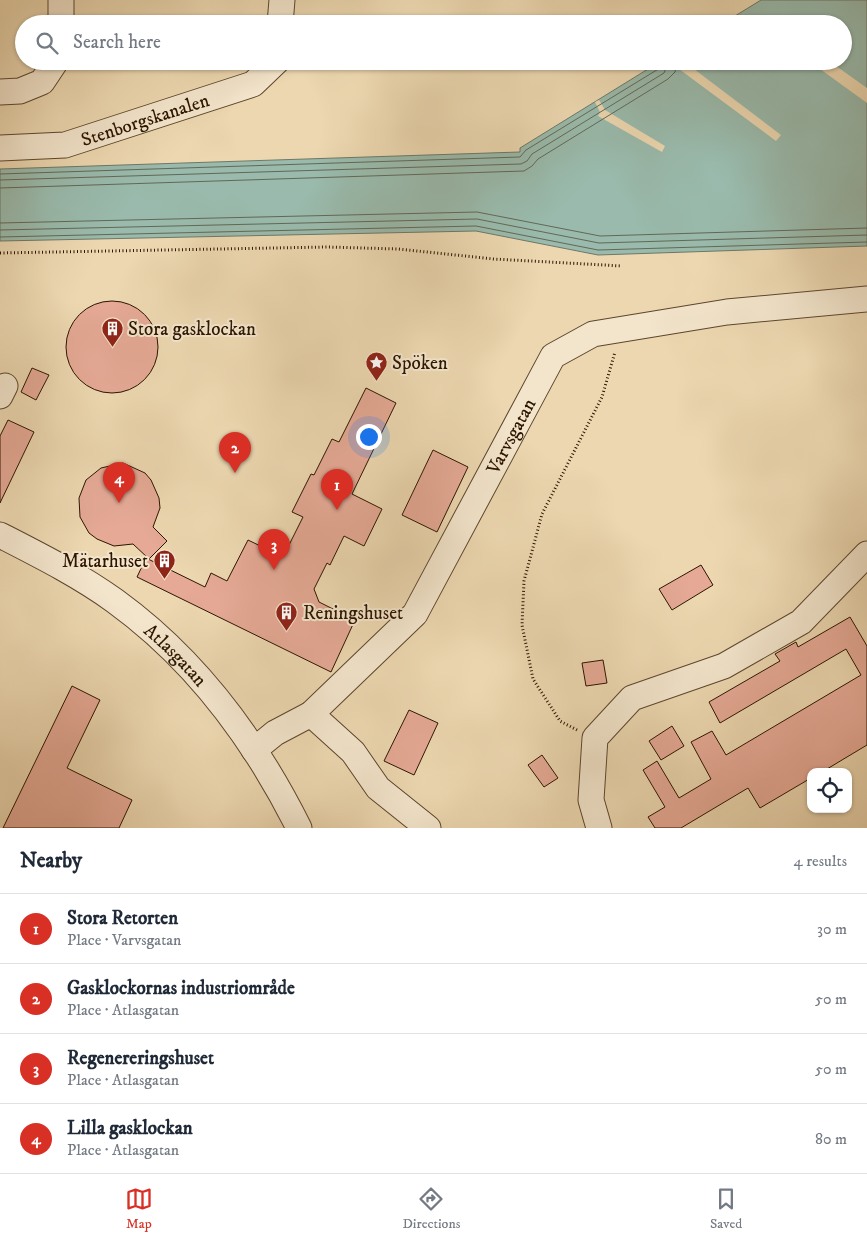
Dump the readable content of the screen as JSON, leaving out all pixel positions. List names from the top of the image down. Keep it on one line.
{"streets":{"street":["Stenborgskanalen","Varvsgatan","Atlasgatan"]},"crossings":[["Varvsgatan","Atlasgatan"]],"places":{"building":["Stora gasklockan","Mätarhuset","Reningshuset"],"place":["Spöken"]},"page":{"search":"Search here","pins":["2","4","1","3"],"heading":["Nearby","4 results"],"list":[{"mark":"1","name":"Stora Retorten","note":"Place · Varvsgatan","value":"30 m"},{"mark":"2","name":"Gasklockornas industriområde","note":"Place · Atlasgatan","value":"50 m"},{"mark":"3","name":"Regenereringshuset","note":"Place · Atlasgatan","value":"50 m"},{"mark":"4","name":"Lilla gasklockan","note":"Place · Atlasgatan","value":"80 m"}],"nav":["Map","Directions","Saved"]}}
